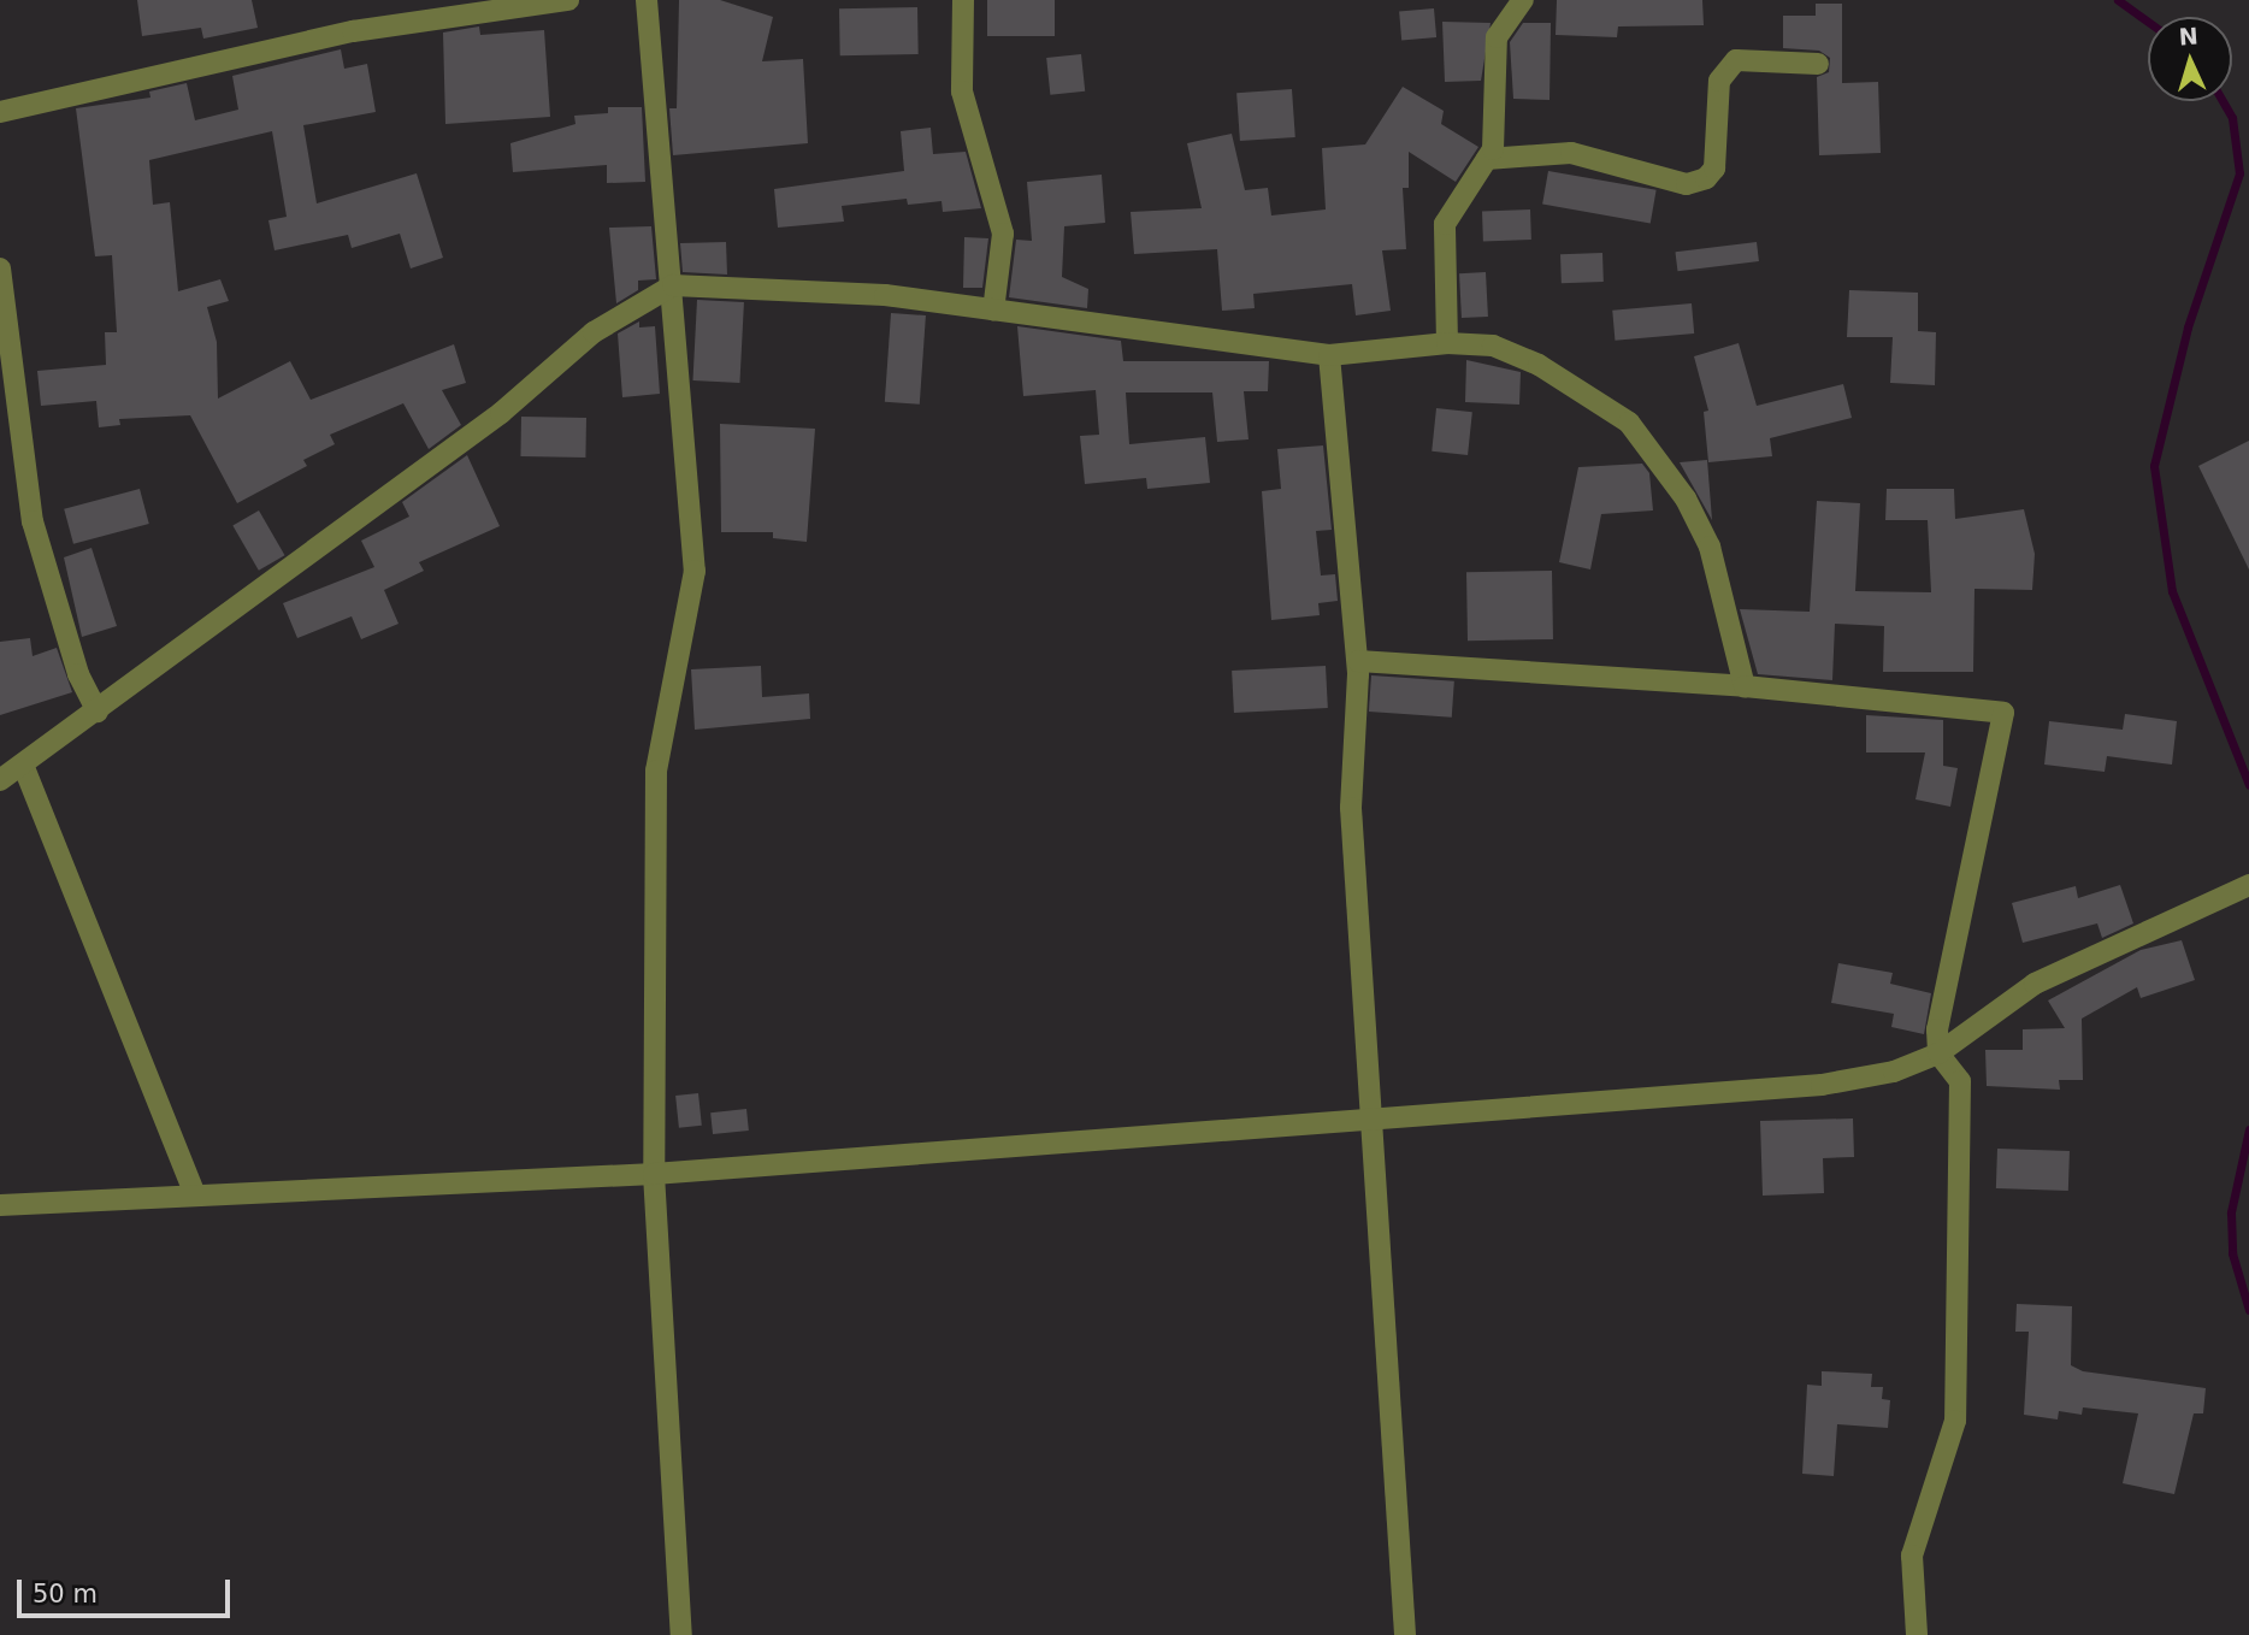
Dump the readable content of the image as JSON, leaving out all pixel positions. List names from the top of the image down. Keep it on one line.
{"scale_bar":"50 m","north":"top"}
